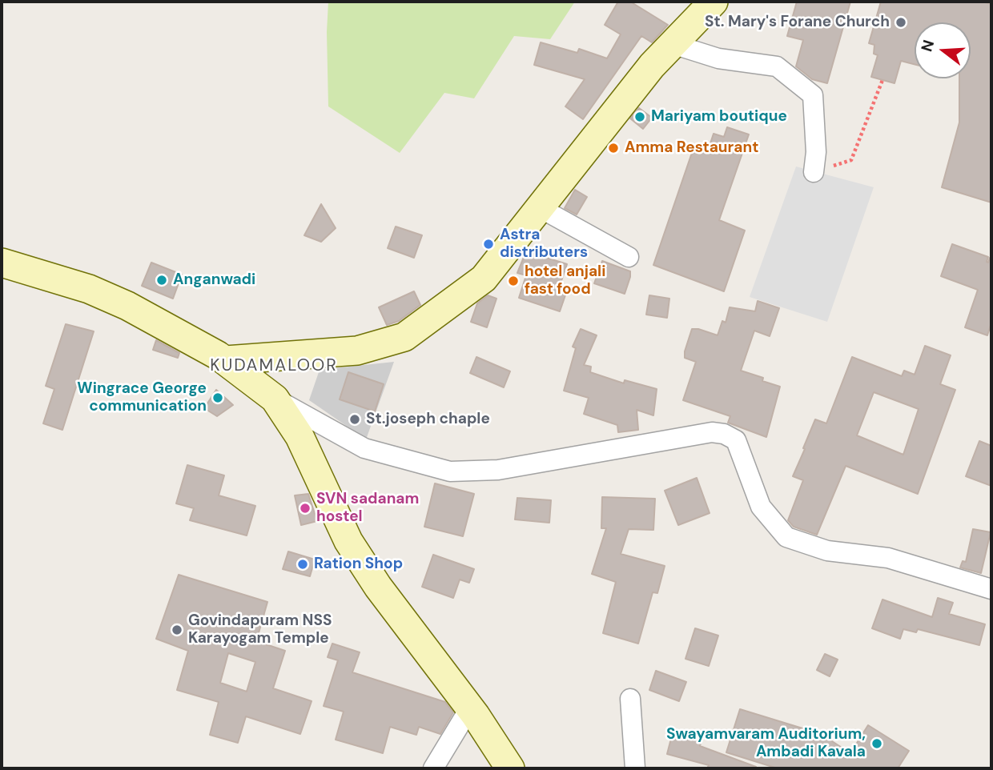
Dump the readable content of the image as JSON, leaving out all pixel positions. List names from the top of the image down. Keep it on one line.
{"districts":["KUDAMALOOR"],"places":["St. Mary's Forane Church","Mariyam boutique","Amma Restaurant","Astra distributers","Anganwadi","hotel anjali fast food","Wingrace George communication","St.joseph chaple","SVN sadanam hostel","Ration Shop","Govindapuram NSS Karayogam Temple","Swayamvaram Auditorium, Ambadi Kavala"],"north":"left"}
